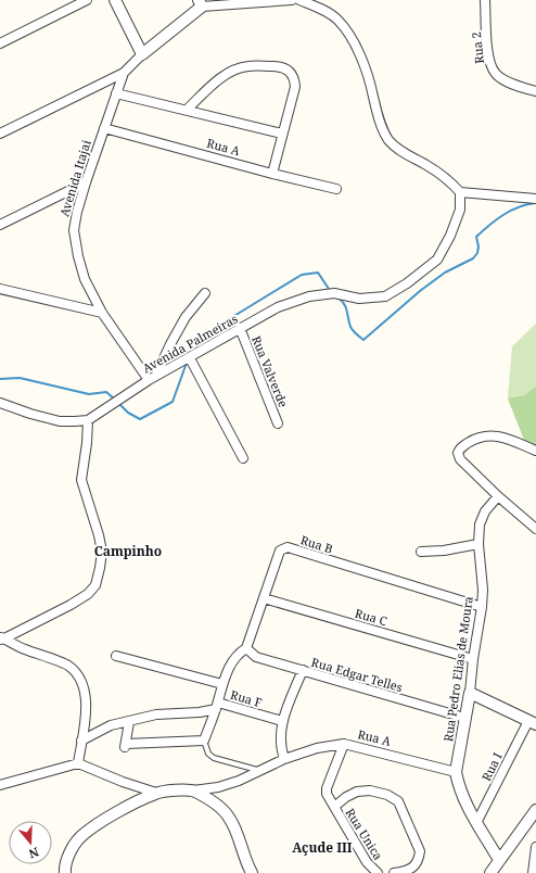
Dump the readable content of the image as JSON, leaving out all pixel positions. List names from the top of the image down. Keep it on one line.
{"streets":{"street":["Rua 2","Rua A","Avenida Itajai","Avenida Palmeiras","Rua Valverde","Rua B","Rua C","Rua Pedro Elias de Moura","Rua Edgar Telles","Rua F","Rua I","Rua Unica"]},"crossings":[["Rua A","Avenida Itajai"],["Rua A","Rua Pedro Elias de Moura"],["Rua A","Rua Unica"],["Avenida Itajai","Avenida Palmeiras"],["Avenida Palmeiras","Rua Valverde"],["Rua B","Rua C"],["Rua B","Rua Pedro Elias de Moura"],["Rua B","Rua Edgar Telles"],["Rua B","Rua F"],["Rua C","Rua Pedro Elias de Moura"],["Rua Pedro Elias de Moura","Rua Edgar Telles"]],"districts":["Campinho","Açude III"],"north":"bottom"}
